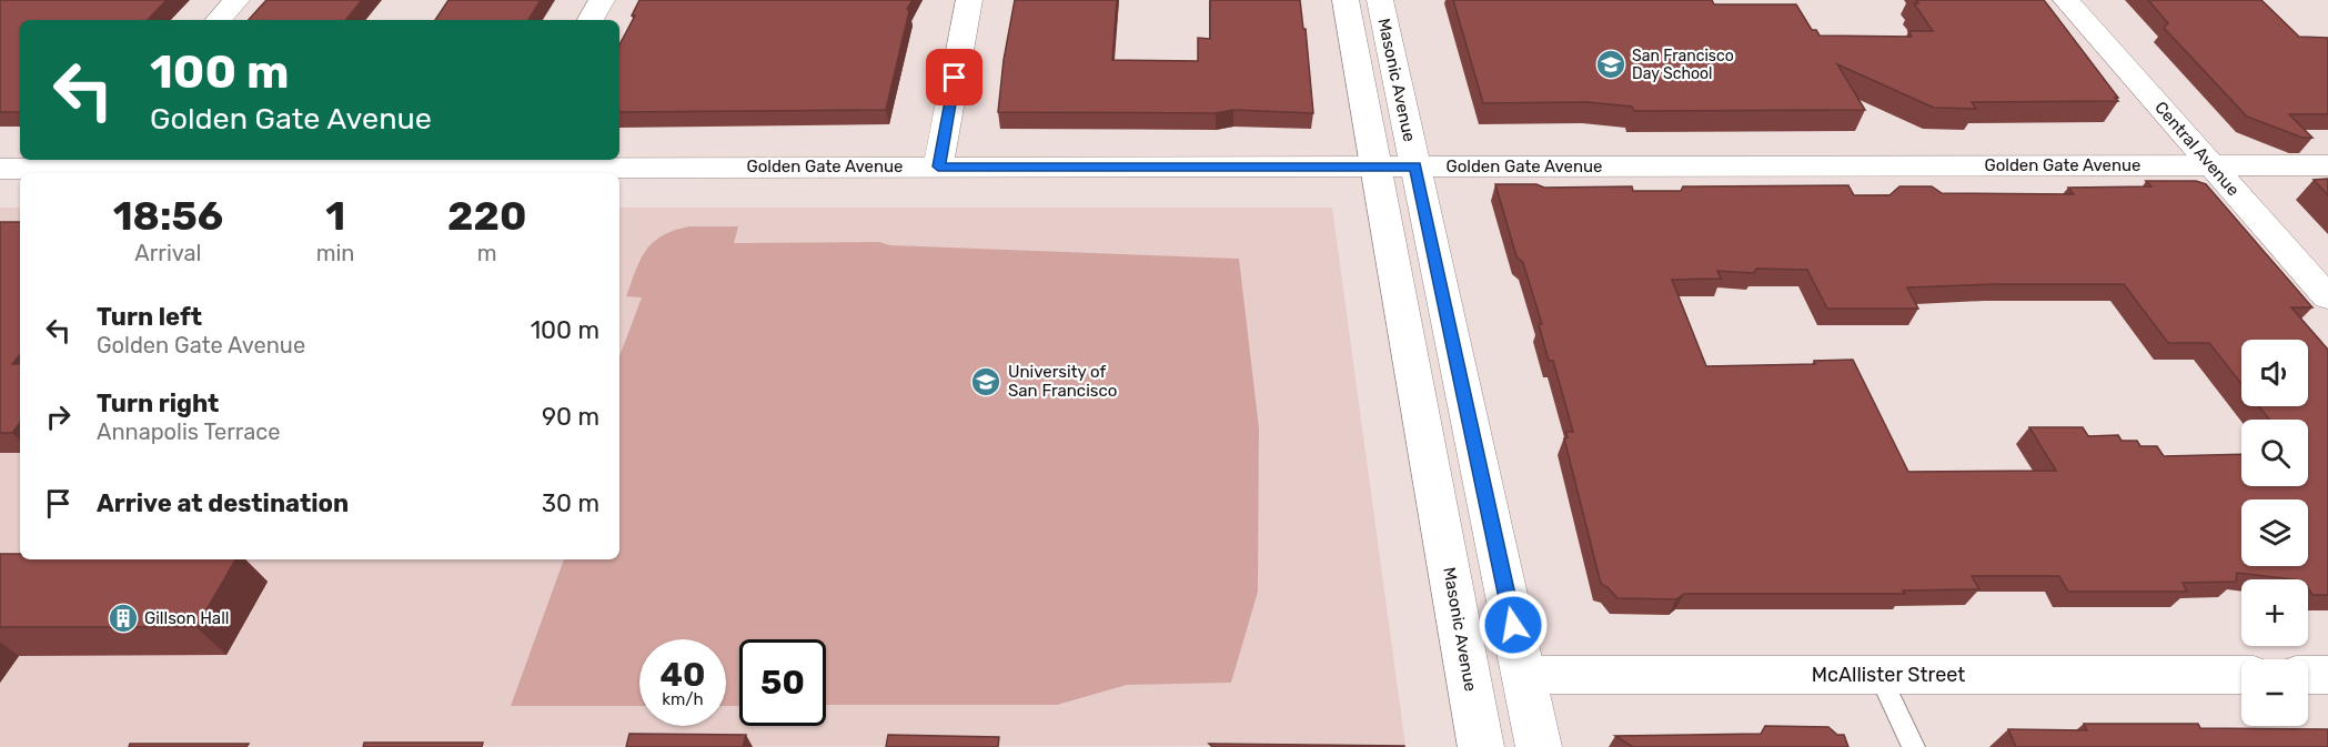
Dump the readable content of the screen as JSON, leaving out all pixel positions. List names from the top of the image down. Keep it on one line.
{"streets":{"main road":["Masonic Avenue","Golden Gate Avenue"],"street":["Central Avenue","McAllister Street"]},"crossings":[["Masonic Avenue","Golden Gate Avenue"],["Masonic Avenue","McAllister Street"],["Central Avenue","Golden Gate Avenue"]],"places":{"school or university":["San Francisco Day School","University of San Francisco"],"building":["Gillson Hall"]},"page":{"turn":["100 m","Golden Gate Avenue"],"eta":["18:56","Arrival","1","min","220","m"],"list":[{"name":"Turn left","note":"Golden Gate Avenue","value":"100 m"},{"name":"Turn right","note":"Annapolis Terrace","value":"90 m"},{"name":"Arrive at destination","value":"30 m"}],"map_buttons":["+","−"],"speed":"40 km/h","limit":"50"}}
